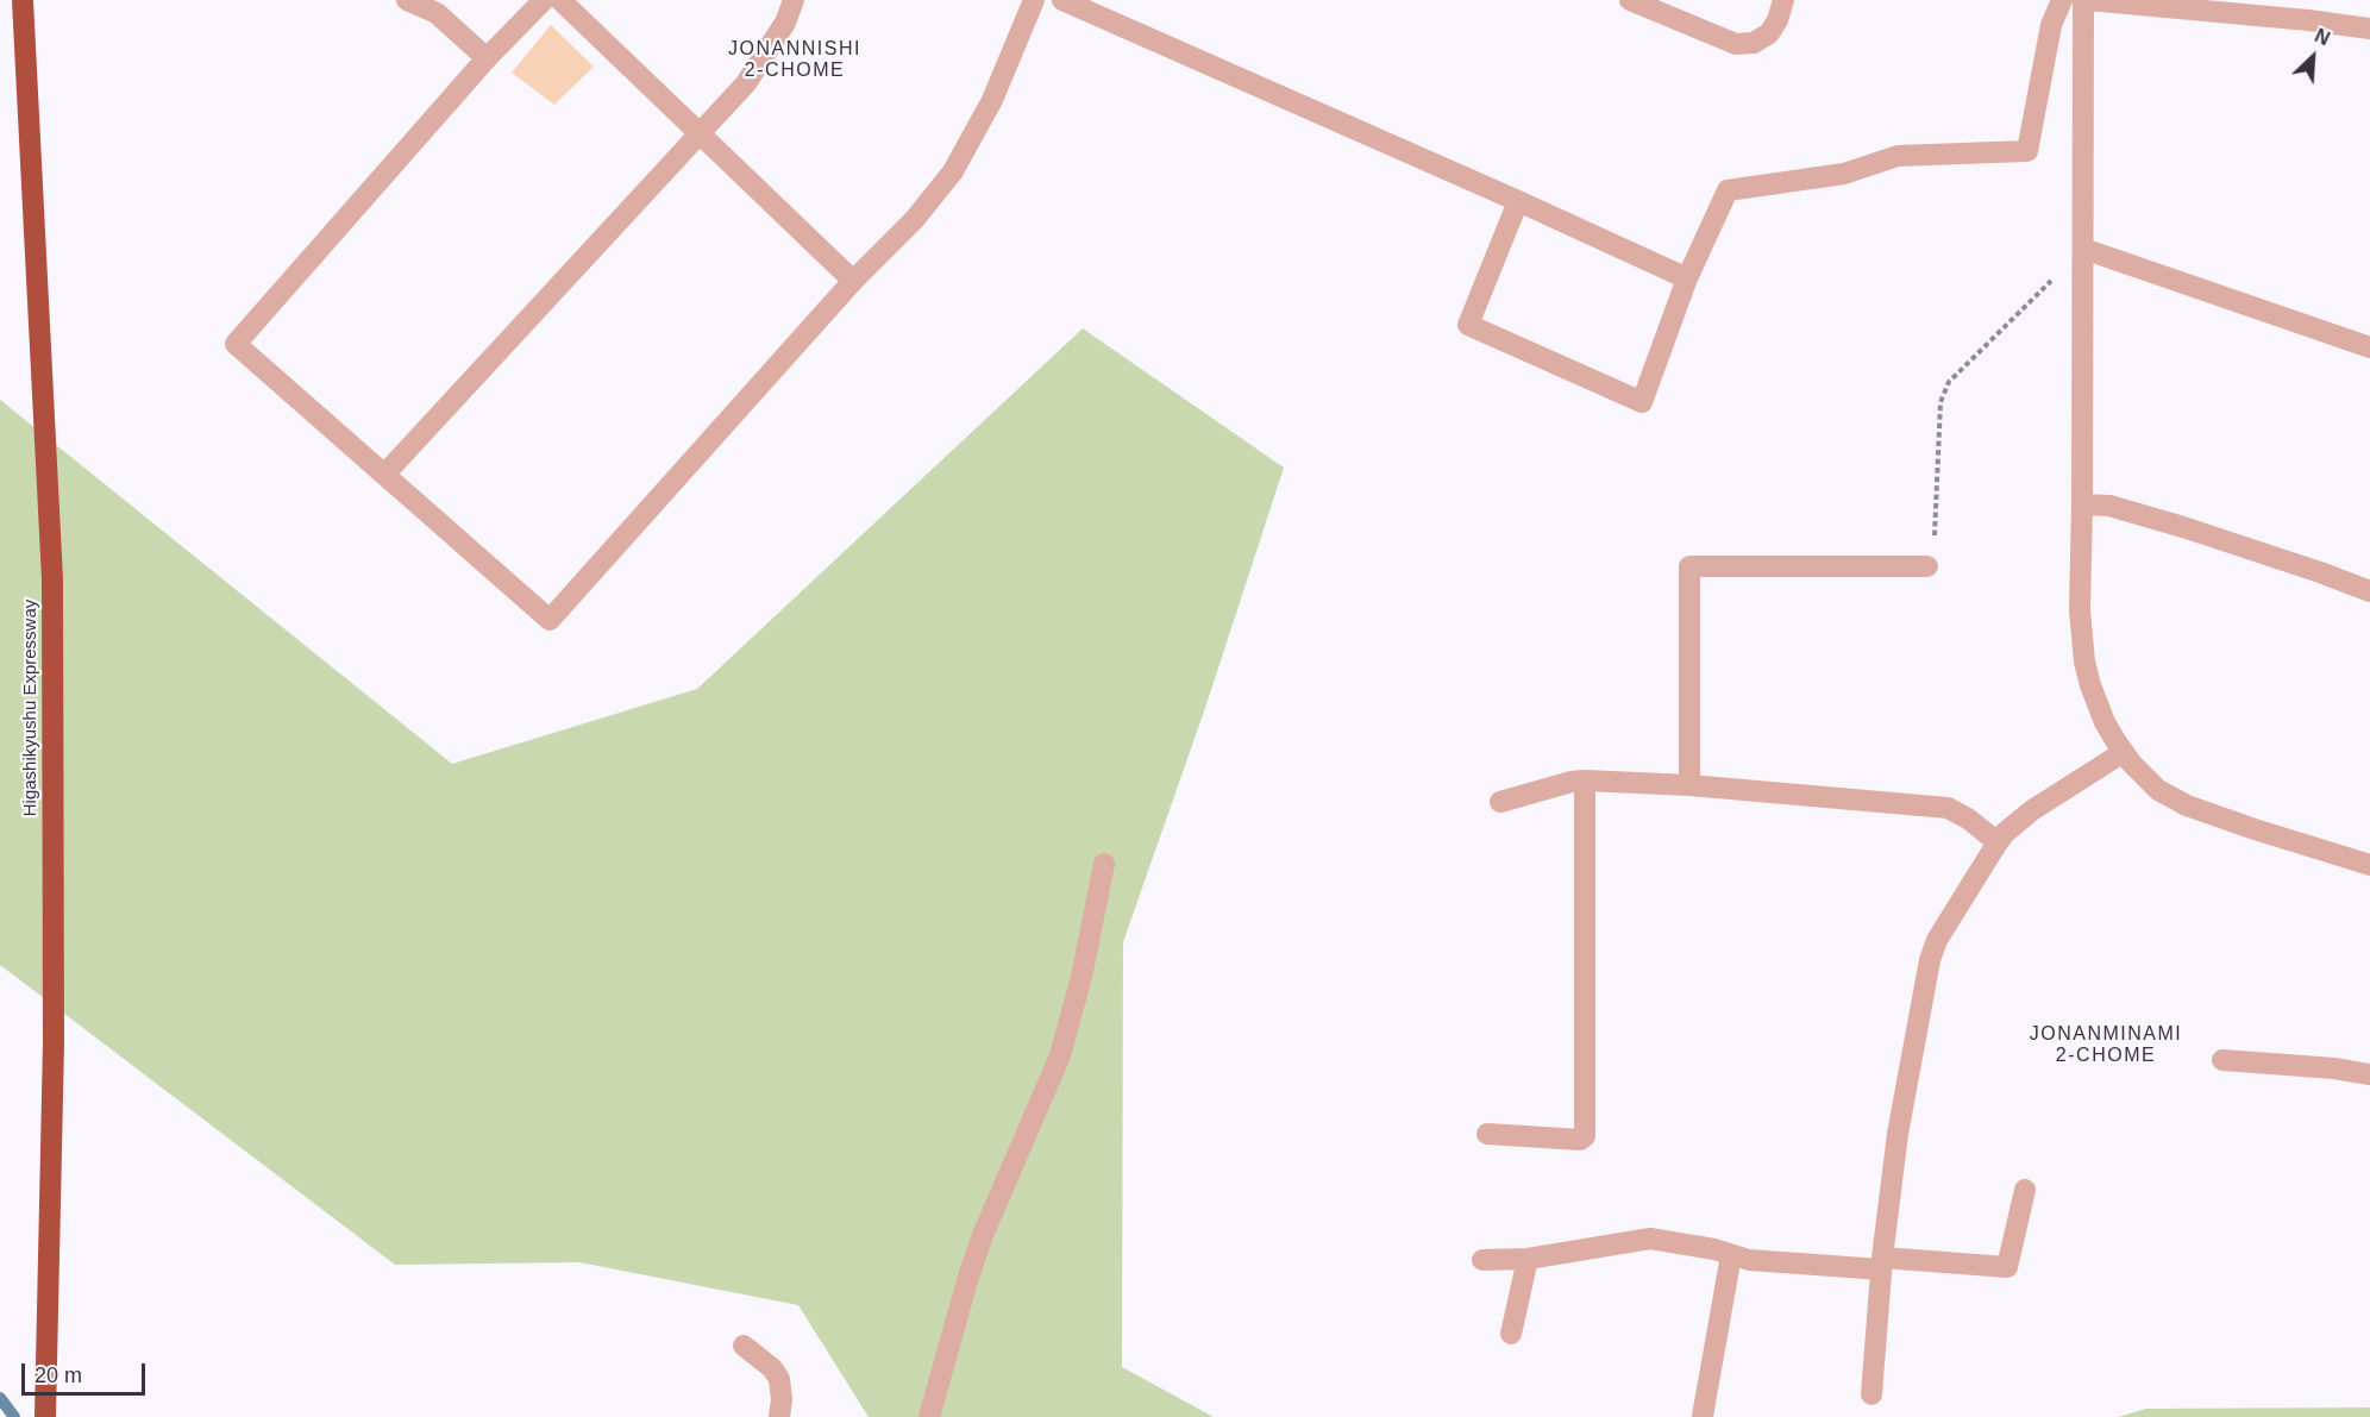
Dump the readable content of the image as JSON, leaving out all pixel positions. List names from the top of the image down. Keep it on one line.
{"streets":{"highway":["Higashikyushu Expressway"]},"districts":["JONANNISHI 2-CHOME","JONANMINAMI 2-CHOME"],"scale_bar":"20 m","north":"top right"}
